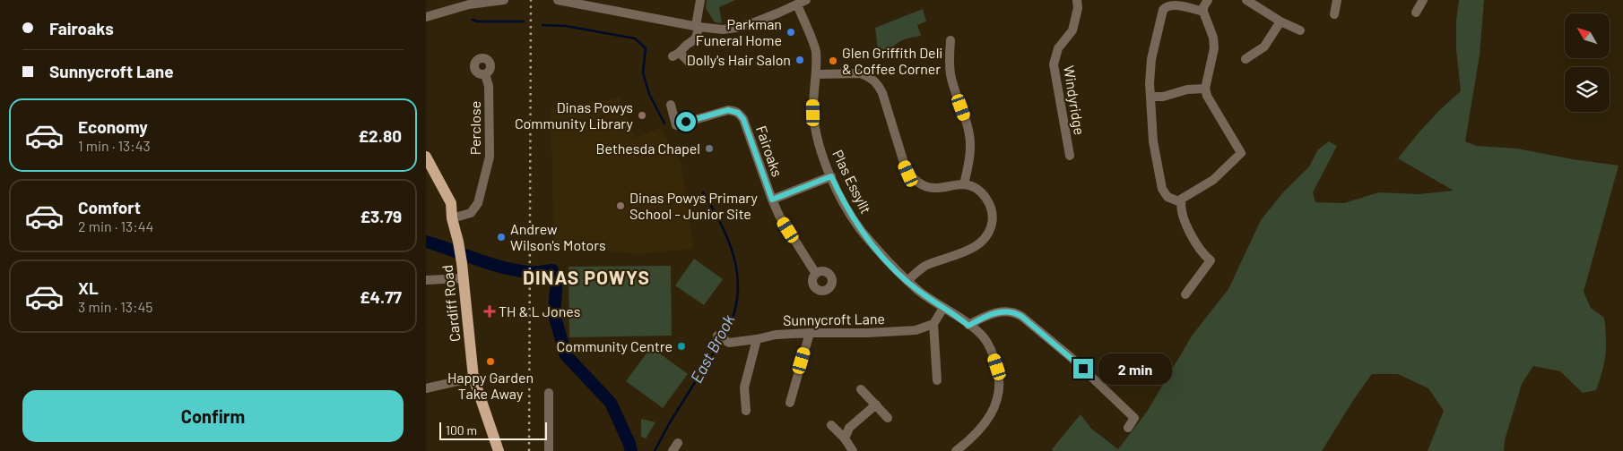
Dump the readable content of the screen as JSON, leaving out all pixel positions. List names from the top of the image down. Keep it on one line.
{"streets":{"main road":["Cardiff Road"],"street":["Windyridge","Perclose","Fairoaks","Plas Essyllt","Sunnycroft Lane"]},"crossings":[["Perclose","Cardiff Road"]],"districts":["DINAS POWYS"],"water":["East Brook"],"places":{"other":["Parkman Funeral Home","Dolly's Hair Salon","Glen Griffith Deli & Coffee Corner","Dinas Powys Community Library","Bethesda Chapel","Dinas Powys Primary School - Junior Site","Andrew Wilson's Motors","Community Centre","Happy Garden Take Away"],"health":["TH & L Jones"]},"scale_bar":"100 m","north":"top left","page":{"banner":["Fairoaks","Sunnycroft Lane"],"list":[{"name":"Economy","note":"1 min · 13:43","value":"£2.80"},{"name":"Comfort","note":"2 min · 13:44","value":"£3.79"},{"name":"XL","note":"3 min · 13:45","value":"£4.77"}],"bubble":"2 min","buttons":"Confirm","scale":"100 m"}}
